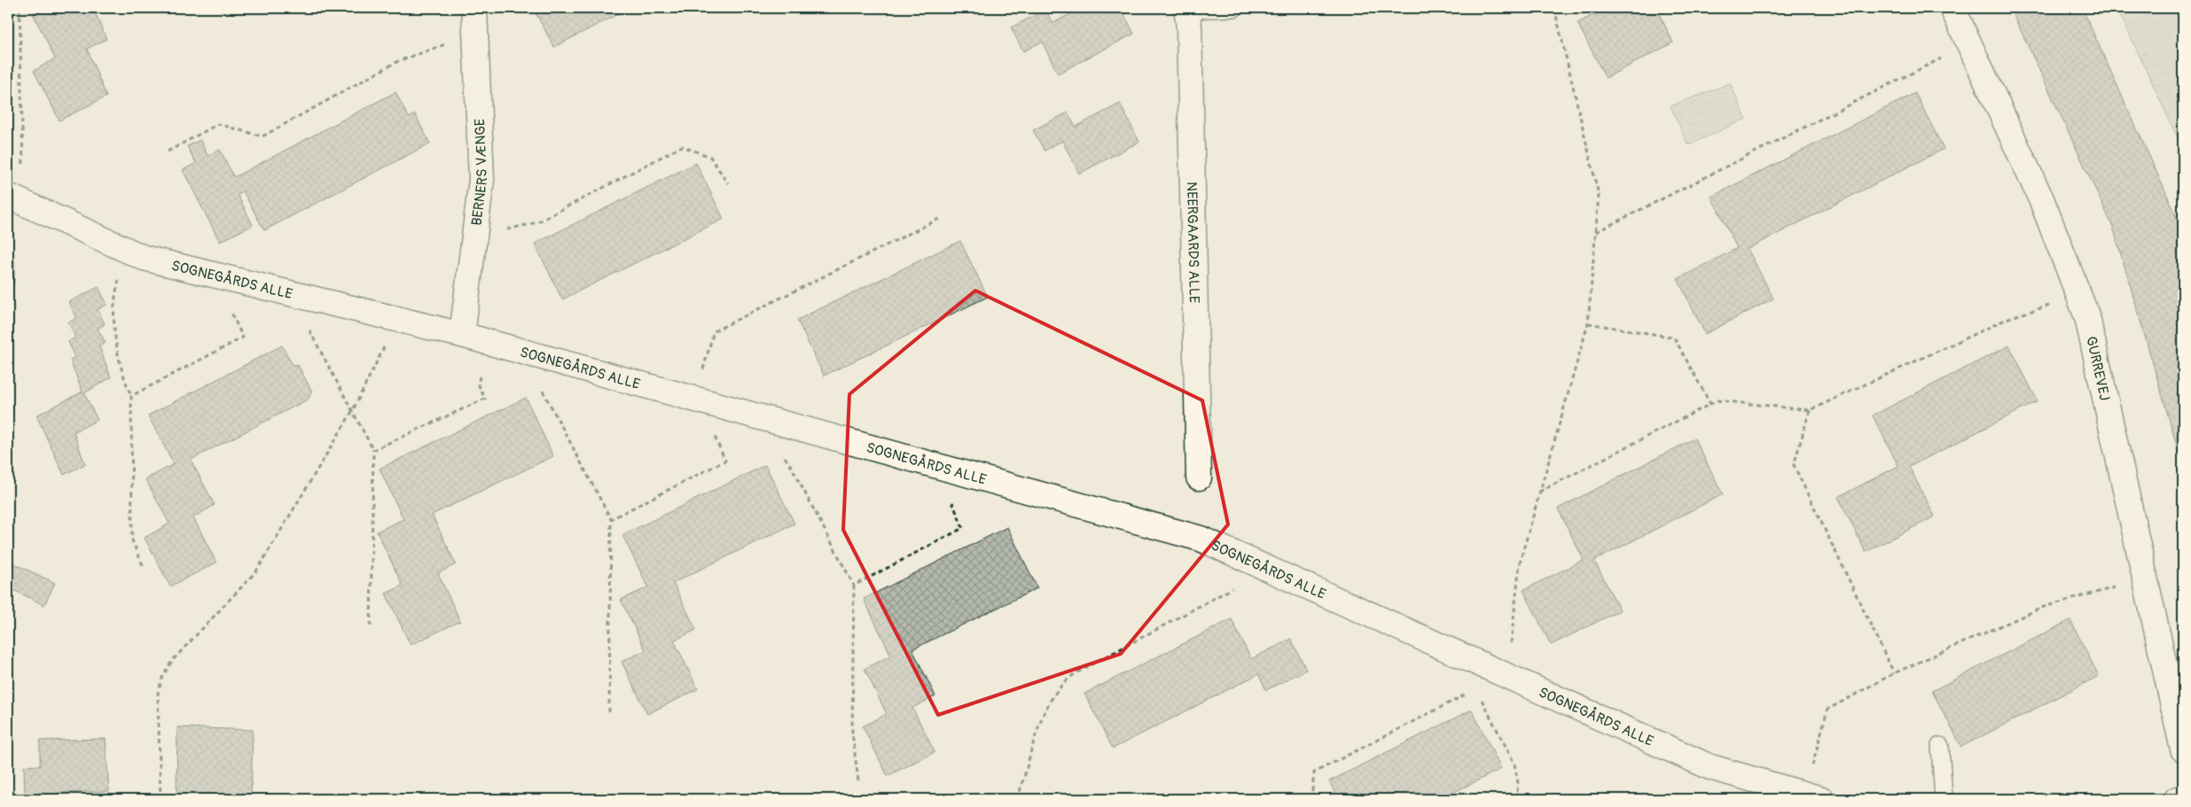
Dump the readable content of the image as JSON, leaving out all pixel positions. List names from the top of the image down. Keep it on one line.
{"streets":{"street":["BERNERS VÆNGE","NEERGAARDS ALLE","SOGNEGÅRDS ALLE","GURREVEJ"]},"crossings":[["BERNERS VÆNGE","SOGNEGÅRDS ALLE"]]}
